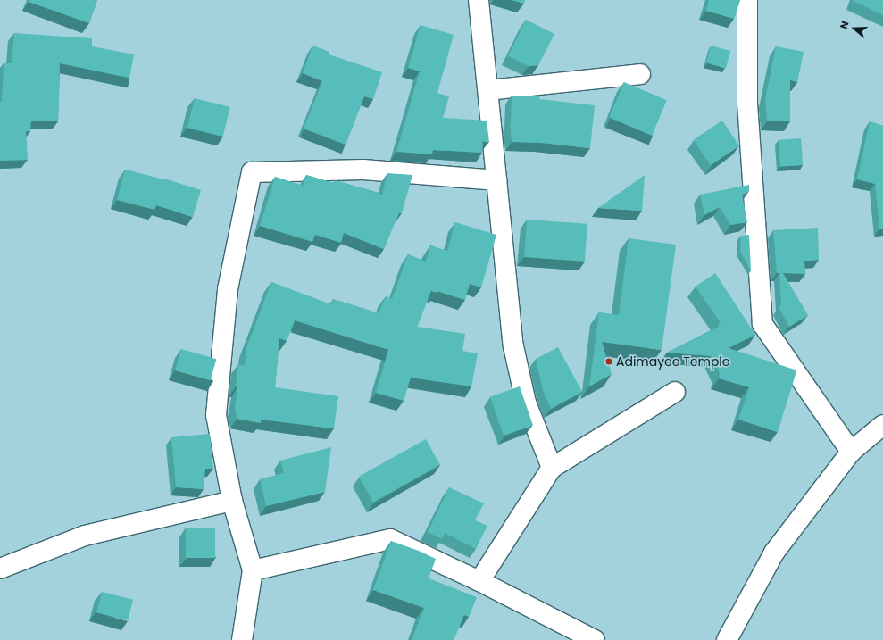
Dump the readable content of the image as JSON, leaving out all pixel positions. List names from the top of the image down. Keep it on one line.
{"places":["Adimayee Temple"],"north":"left"}
